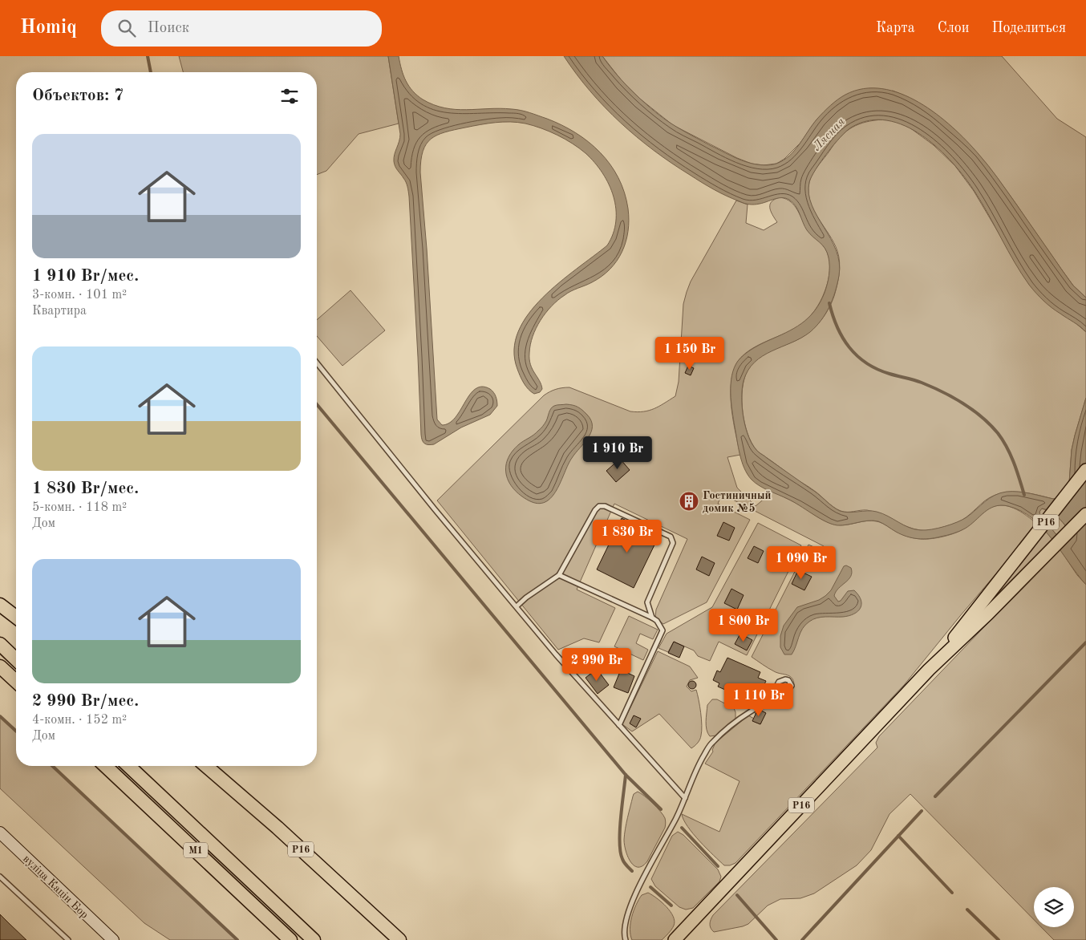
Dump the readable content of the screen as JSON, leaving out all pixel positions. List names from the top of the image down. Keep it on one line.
{"streets":{"highway":["Р16","М1"],"main road":["вуліца Кацін Бор"]},"water":["Лясная"],"places":{"building":["Гостиничный домик №5"]},"page":{"header":"Homiq","search":"Поиск","nav":["Карта","Слои","Поделиться"],"heading":"Объектов: 7","list":[{"name":"1 910 Br/мес.","note":"3-комн. · 101 m² · Квартира"},{"name":"1 830 Br/мес.","note":"5-комн. · 118 m² · Дом"},{"name":"2 990 Br/мес.","note":"4-комн. · 152 m² · Дом"}],"price":["1 150 Br","1 910 Br","1 830 Br","1 090 Br","1 800 Br","2 990 Br","1 110 Br"]}}
